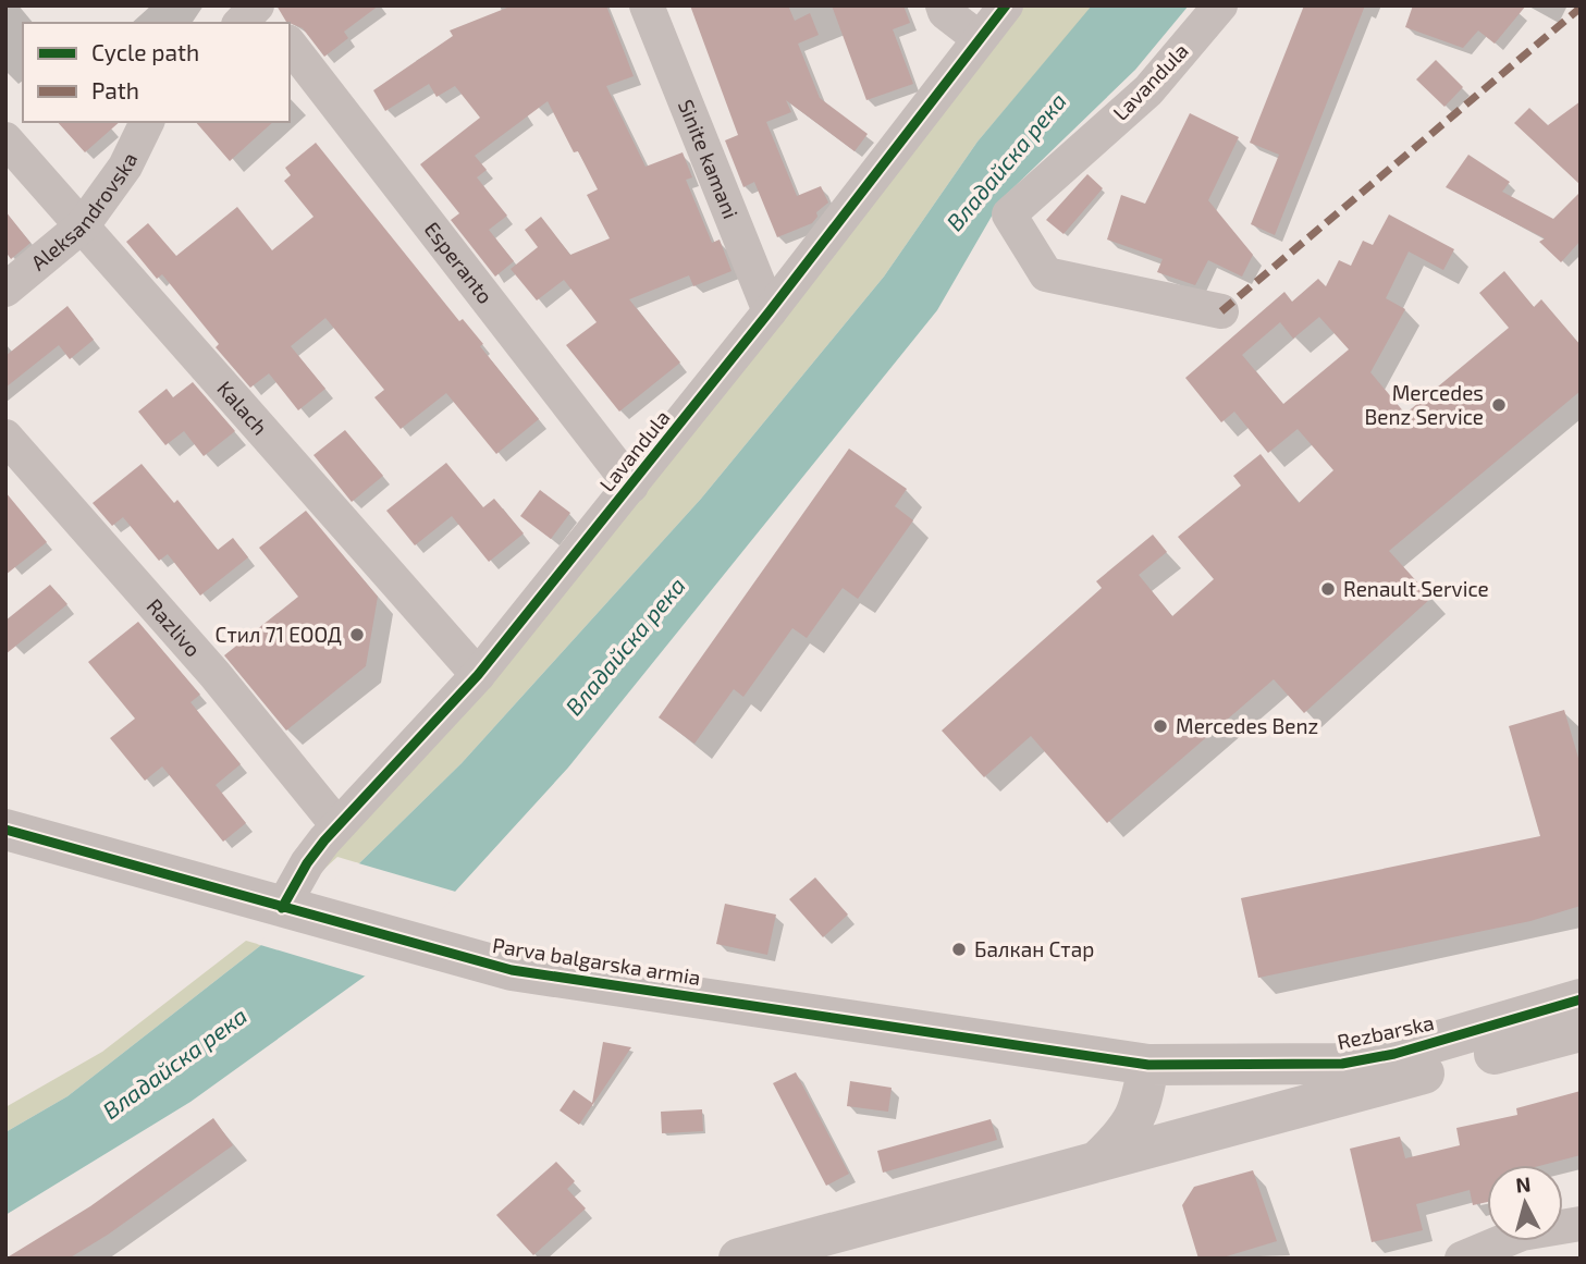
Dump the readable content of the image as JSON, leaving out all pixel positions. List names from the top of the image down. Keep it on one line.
{"streets":{"street":["Lavandula","Sinite kamani","Aleksandrovska","Esperanto","Kalach","Razlivo","Parva balgarska armia","Rezbarska"]},"crossings":[["Lavandula","Sinite kamani"],["Lavandula","Esperanto"],["Lavandula","Kalach"],["Lavandula","Razlivo"],["Lavandula","Parva balgarska armia"],["Aleksandrovska","Kalach"],["Parva balgarska armia","Rezbarska"]],"water":["Владайска река"],"places":["Mercedes Benz Service","Renault Service","Стил 71 ЕООД","Mercedes Benz","Балкан Стар"],"legend":["Cycle path","Path"],"north":"top"}
